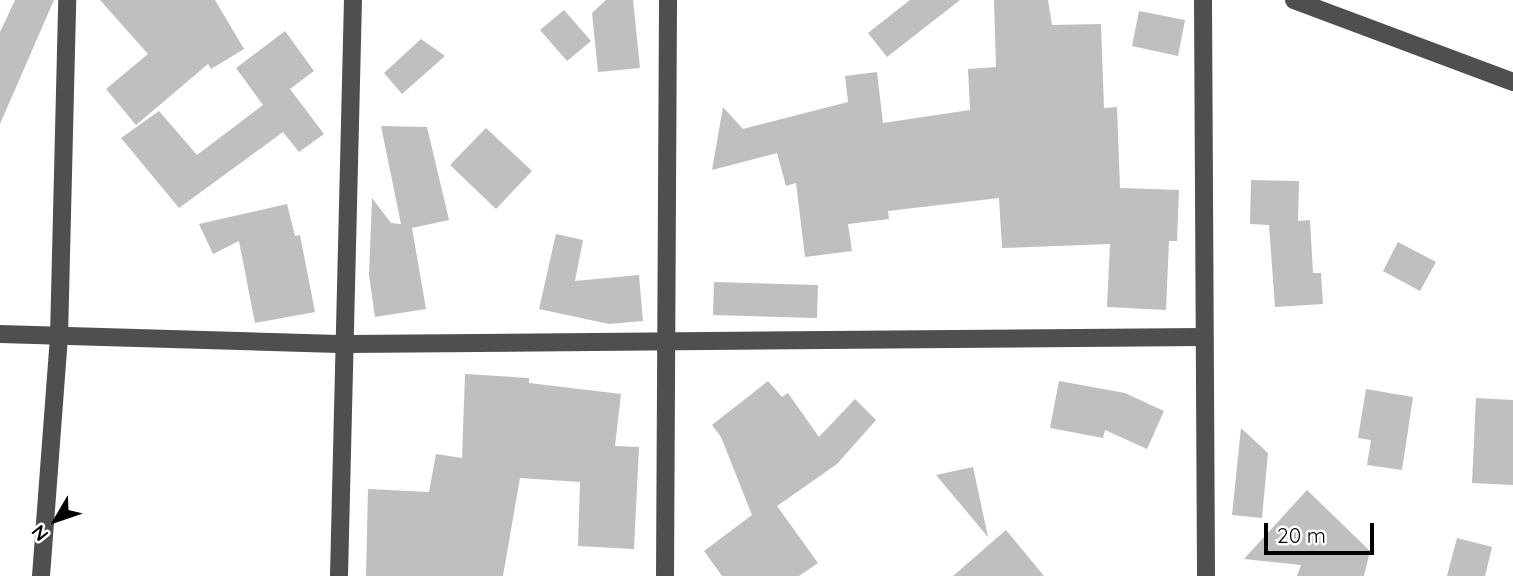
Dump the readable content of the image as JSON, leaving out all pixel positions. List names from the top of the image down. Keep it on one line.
{"scale_bar":"20 m","north":"bottom left"}
